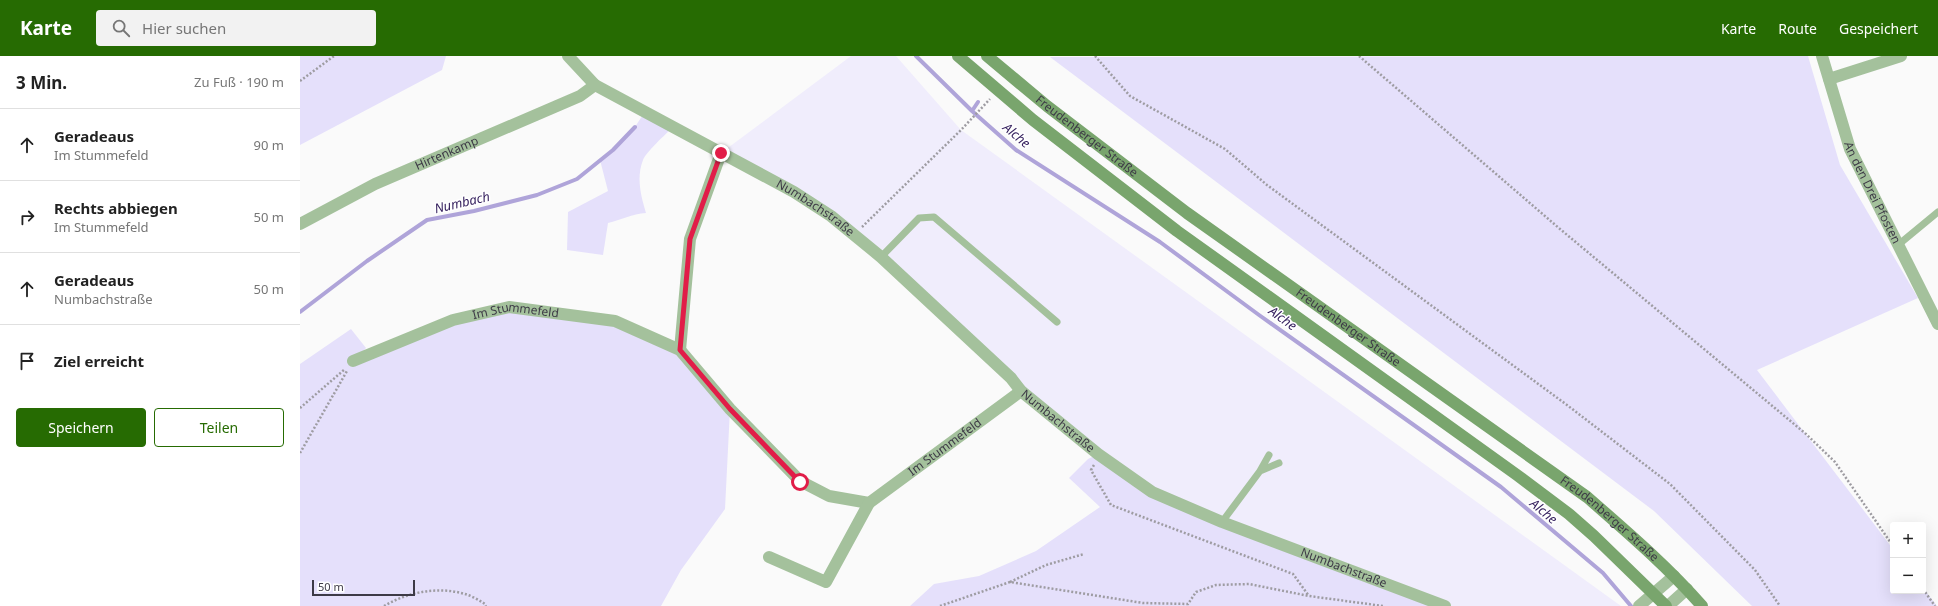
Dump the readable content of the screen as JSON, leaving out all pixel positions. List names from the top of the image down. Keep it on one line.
{"streets":{"main road":["Freudenberger Straße"],"street":["Hirtenkamp","An den Drei Pfosten","Numbachstraße","Im Stummefeld"]},"crossings":[["Hirtenkamp","Numbachstraße"],["Numbachstraße","Im Stummefeld"]],"water":["Alche","Numbach"],"scale_bar":"50 m","page":{"header":"Karte","search":"Hier suchen","nav":["Karte","Route","Gespeichert"],"heading":["3 Min.","Zu Fuß · 190 m"],"list":[["Geradeaus","Im Stummefeld","90 m"],["Rechts abbiegen","Im Stummefeld","50 m"],["Geradeaus","Numbachstraße","50 m"],"Ziel erreicht"],"buttons":["Speichern","Teilen"],"map_buttons":["+","−"],"scale":"50 m"}}
